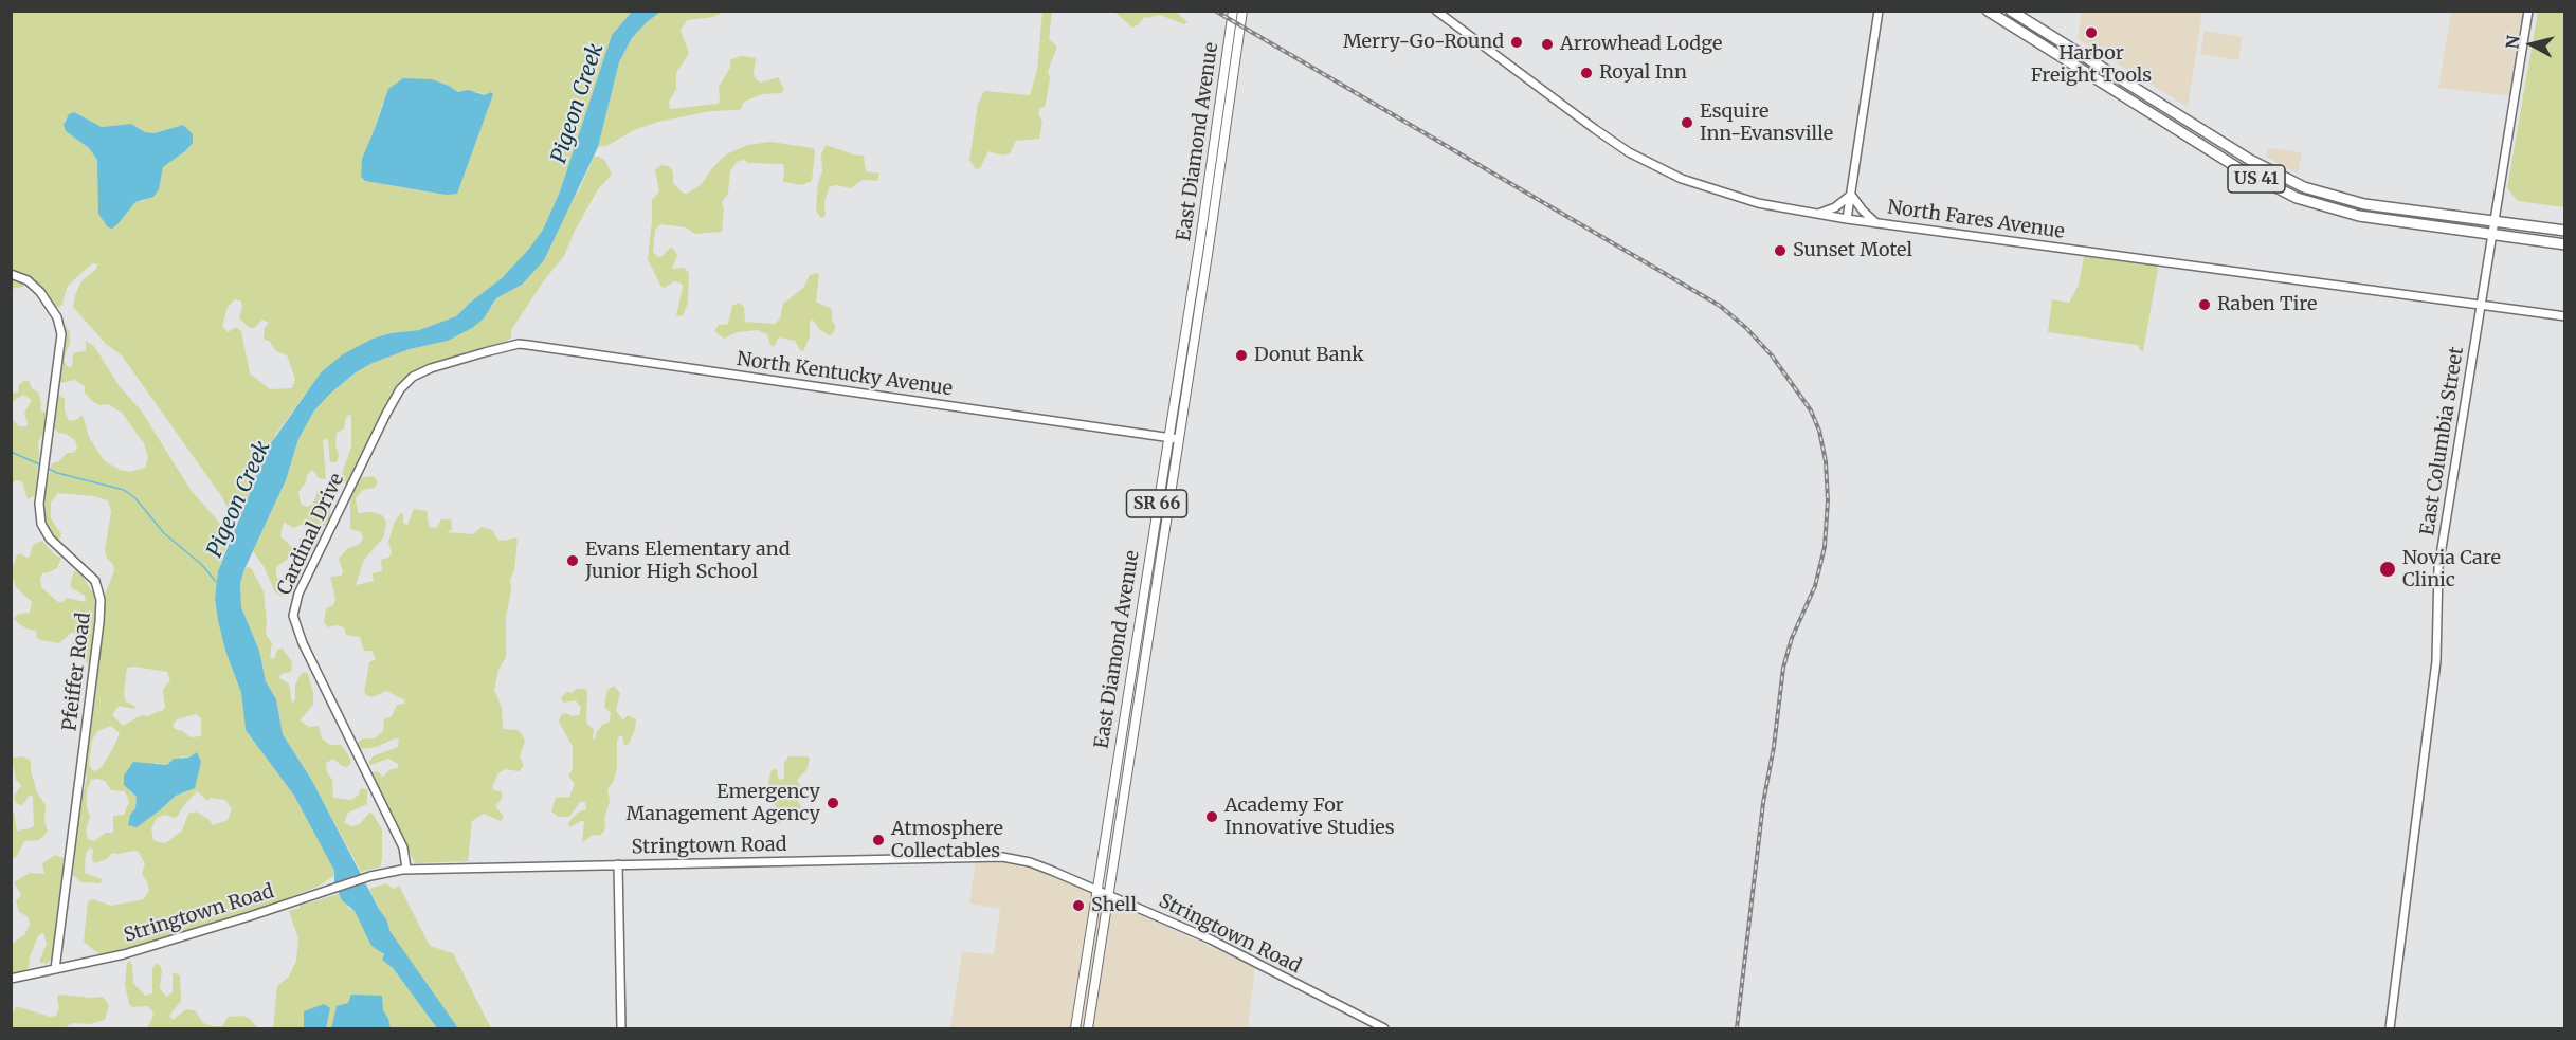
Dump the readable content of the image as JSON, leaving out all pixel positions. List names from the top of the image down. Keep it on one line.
{"streets":{"highway":["US 41"],"main road":["East Diamond Avenue","SR 66"],"street":["North Fares Avenue","North Kentucky Avenue","East Columbia Street","Cardinal Drive","Pfeiffer Road","Stringtown Road"]},"crossings":[["East Diamond Avenue","North Kentucky Avenue"],["East Diamond Avenue","Stringtown Road"],["US 41","East Columbia Street"],["North Fares Avenue","East Columbia Street"],["North Kentucky Avenue","Cardinal Drive"],["Cardinal Drive","Stringtown Road"],["Pfeiffer Road","Stringtown Road"]],"water":["Pigeon Creek"],"places":["Harbor Freight Tools","Merry-Go-Round","Arrowhead Lodge","Royal Inn","Esquire Inn-Evansville","Sunset Motel","Raben Tire","Donut Bank","Evans Elementary and Junior High School","Novia Care Clinic","Emergency Management Agency","Academy For Innovative Studies","Atmosphere Collectables","Shell"],"north":"left"}
